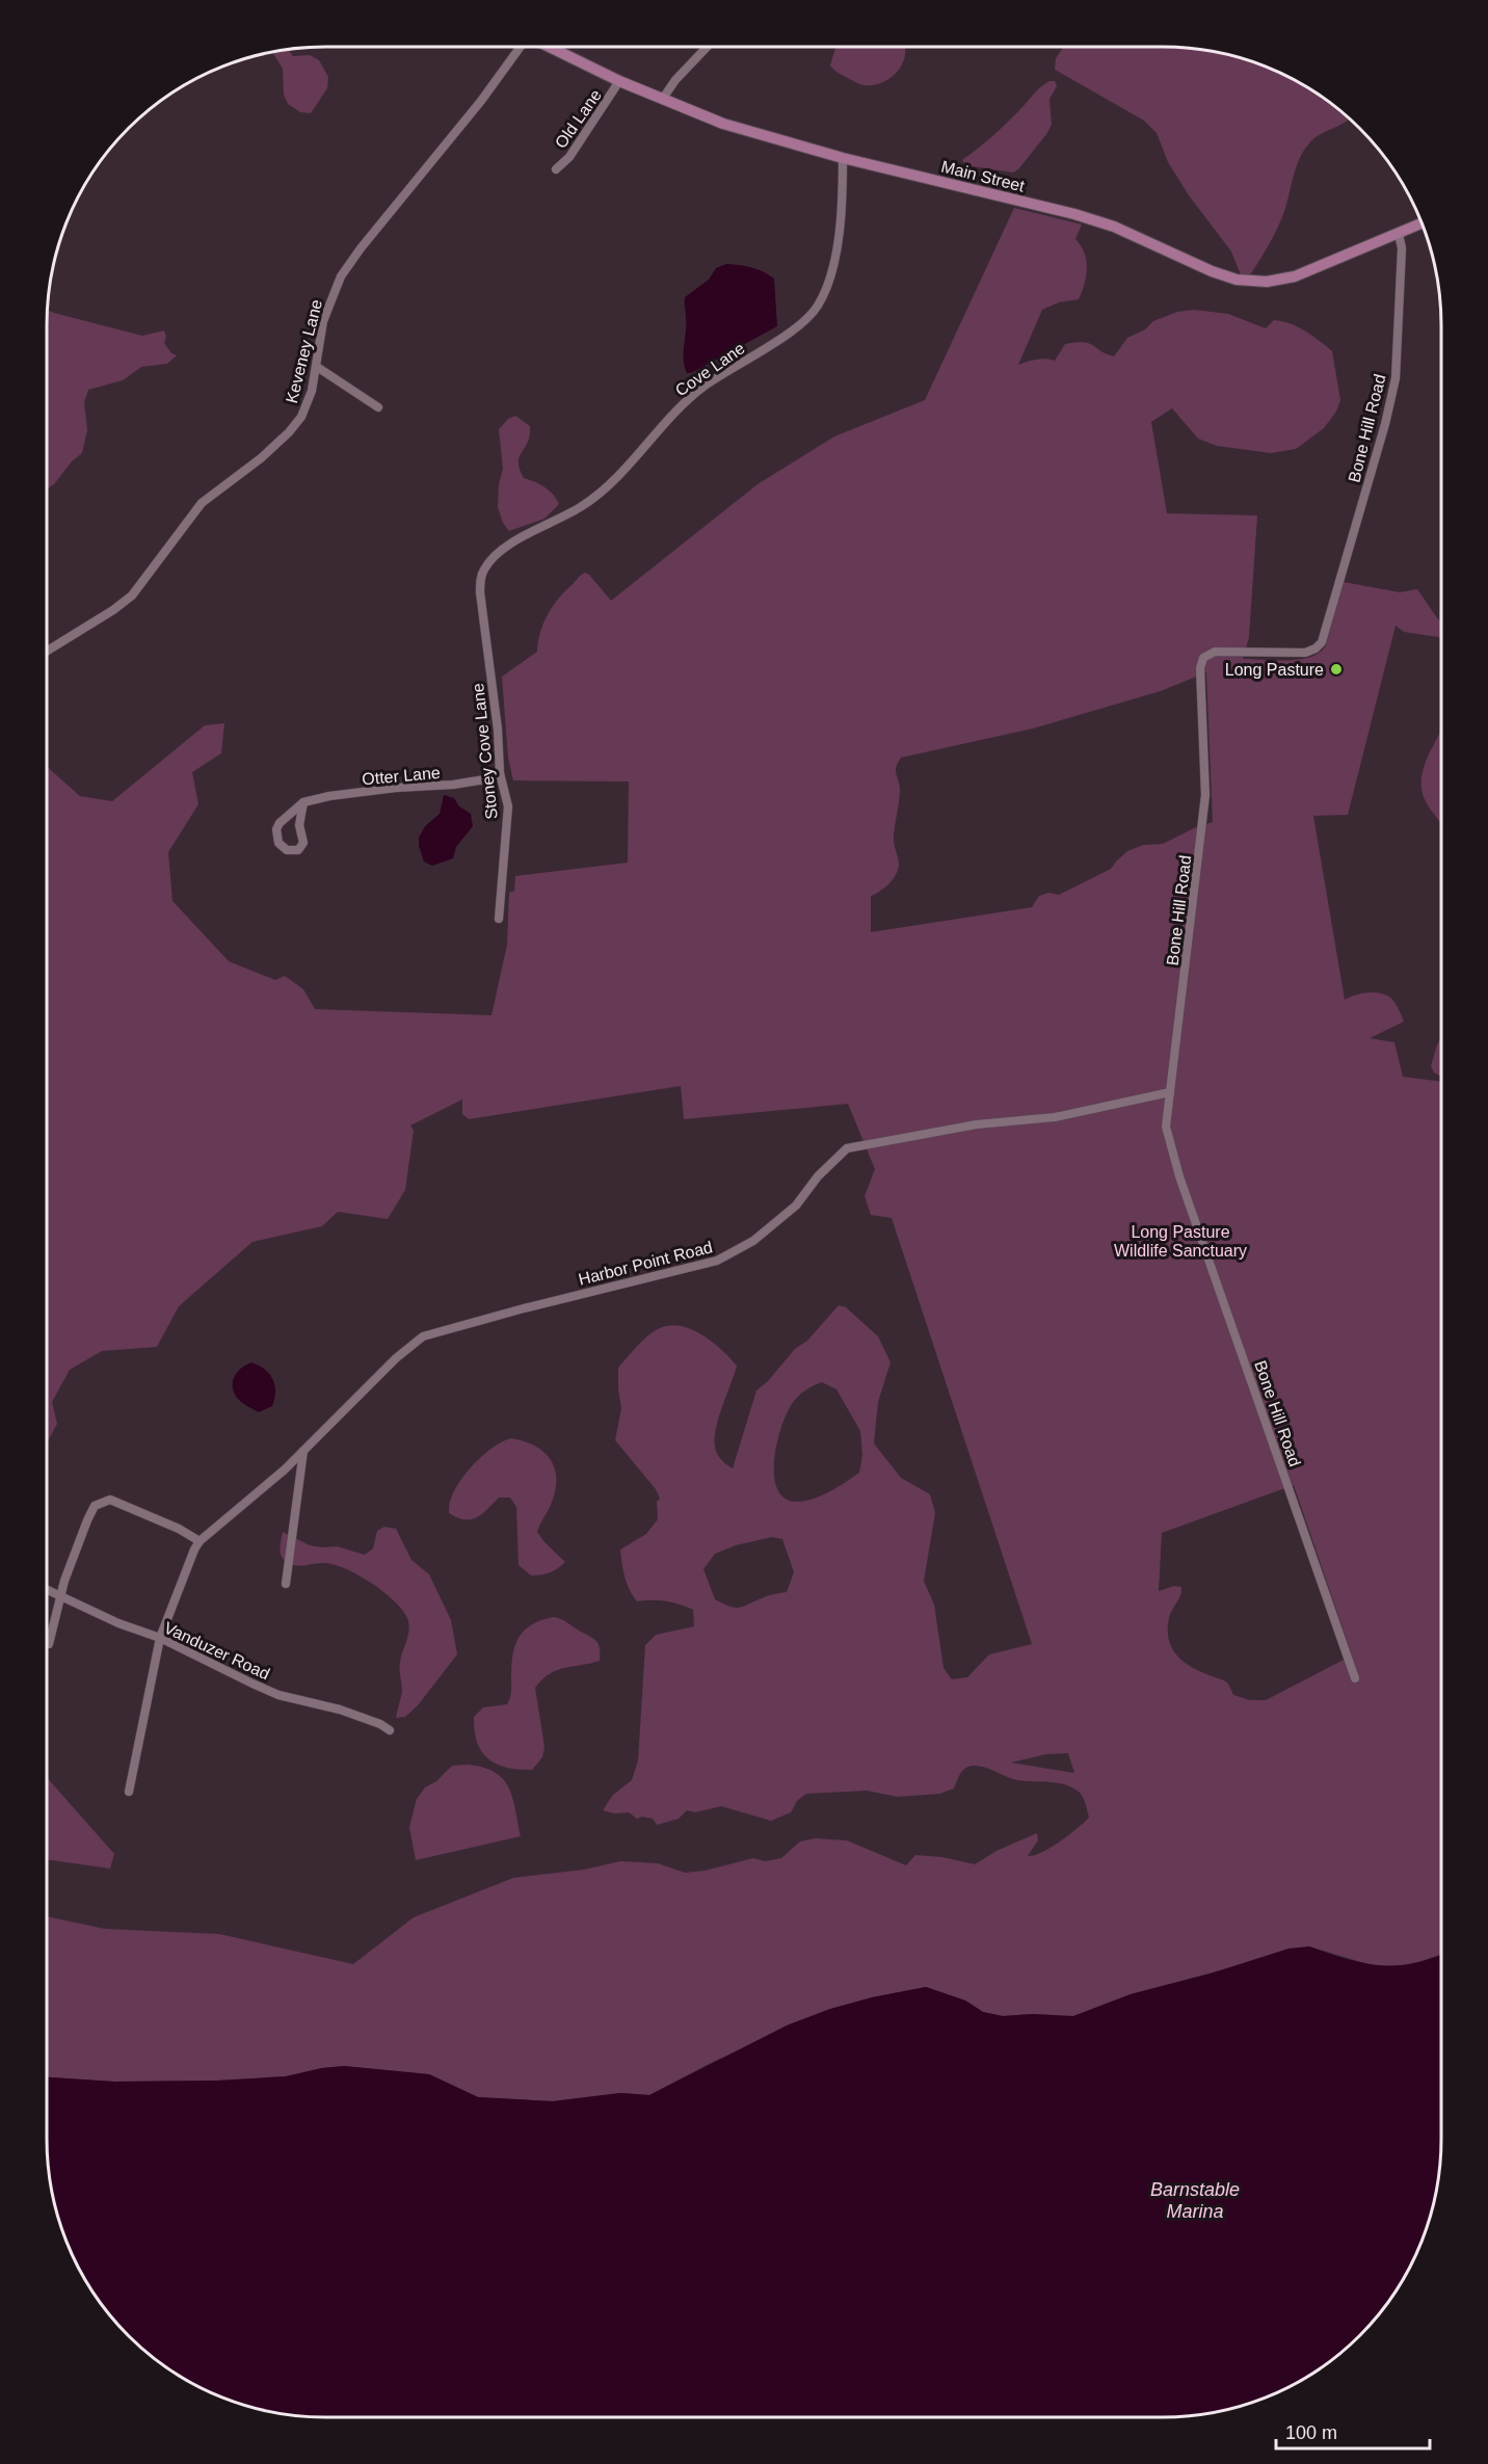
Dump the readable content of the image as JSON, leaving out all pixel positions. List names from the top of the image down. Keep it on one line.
{"streets":{"main road":["Main Street"],"street":["Old Lane","Keveney Lane","Cove Lane","Bone Hill Road","Stoney Cove Lane","Otter Lane","Harbor Point Road","Vanduzer Road"]},"crossings":[["Old Lane","Main Street"],["Main Street","Cove Lane"],["Main Street","Bone Hill Road"],["Cove Lane","Stoney Cove Lane"],["Bone Hill Road","Harbor Point Road"],["Stoney Cove Lane","Otter Lane"]],"water":["Barnstable Marina"],"parks":["Long Pasture Wildlife Sanctuary"],"places":["Long Pasture"],"scale_bar":"100 m"}
